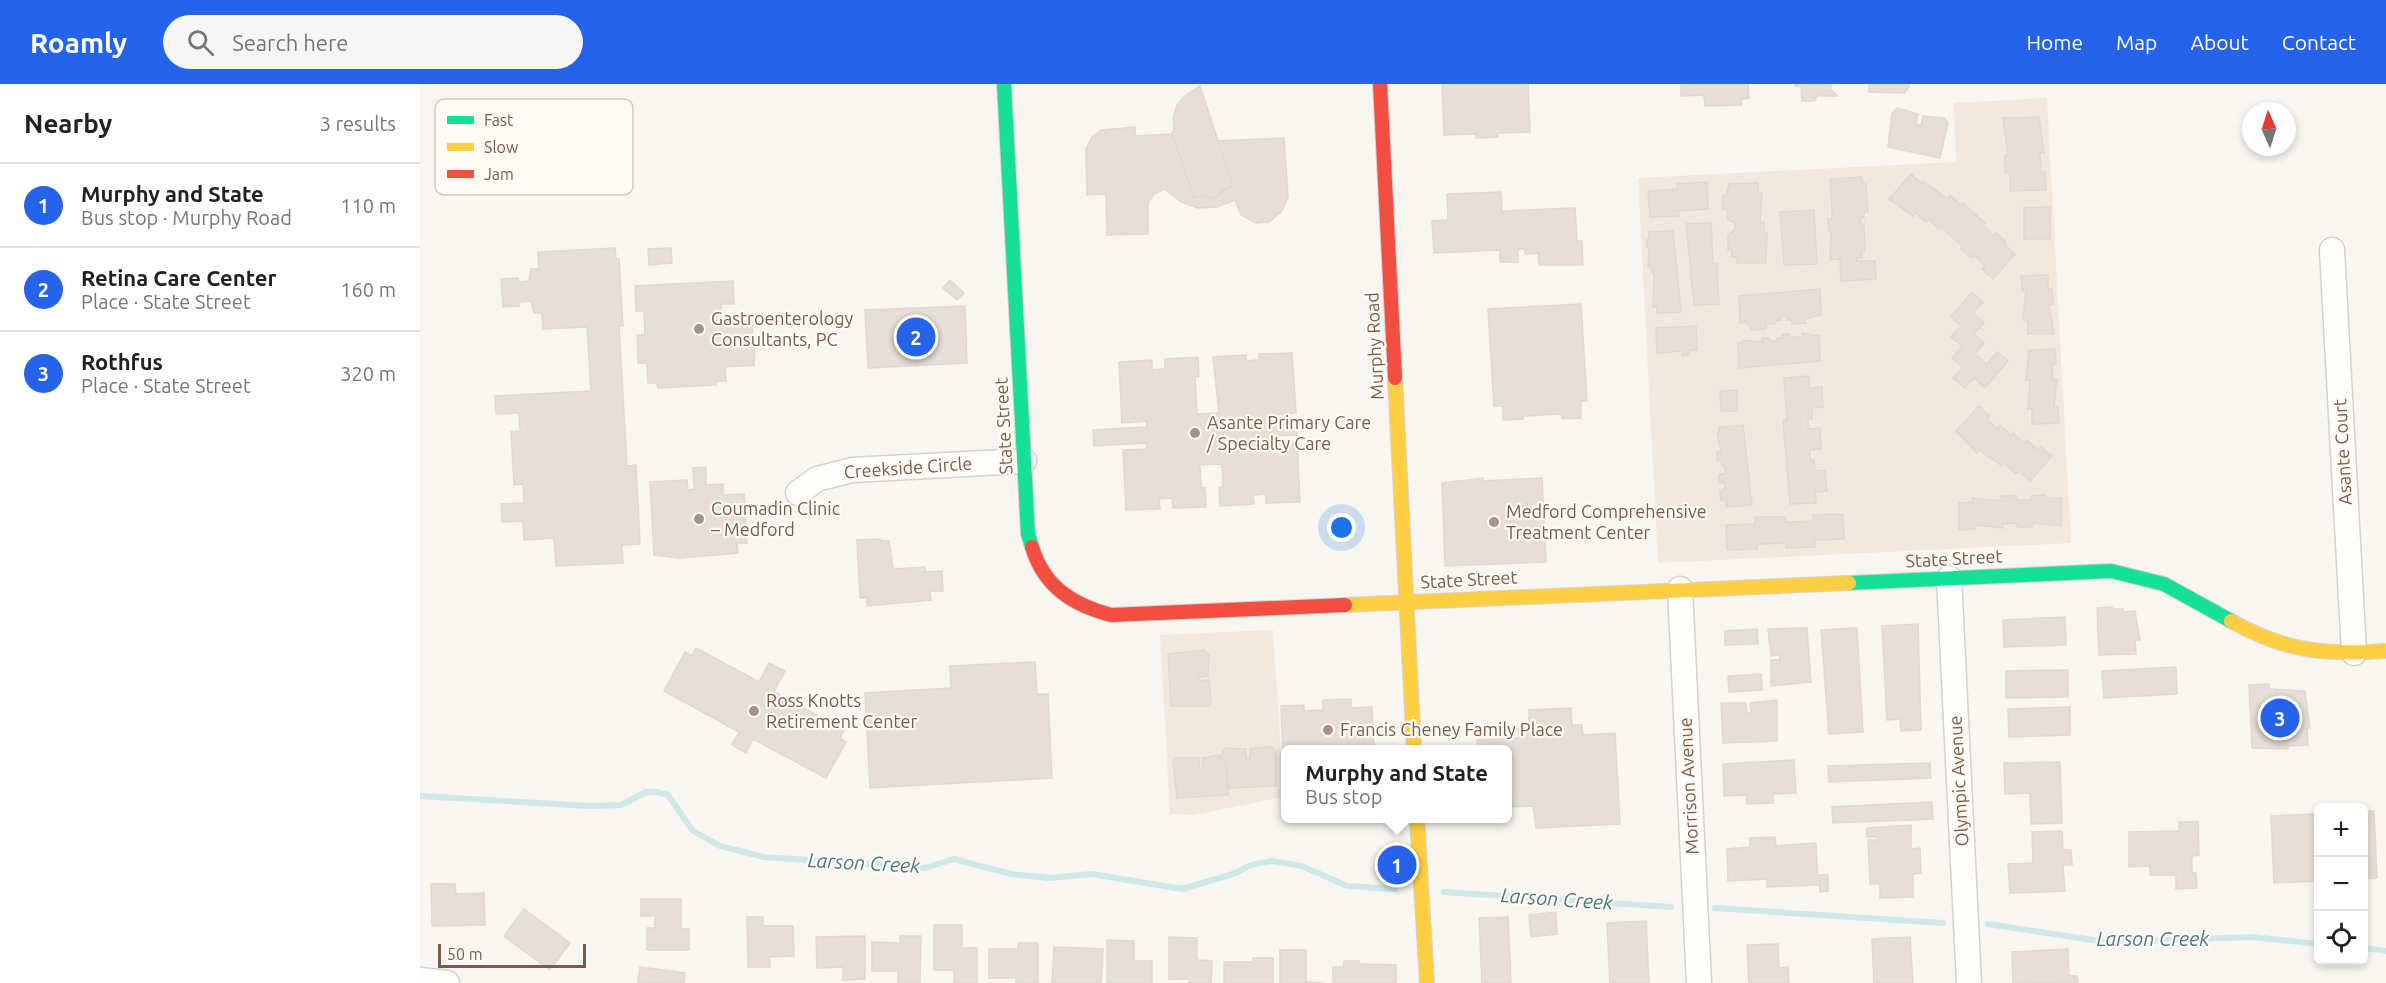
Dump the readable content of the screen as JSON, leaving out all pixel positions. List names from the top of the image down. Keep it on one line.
{"streets":{"street":["Murphy Road","State Street","Asante Court","Creekside Circle","Olympic Avenue","Morrison Avenue"]},"crossings":[["Murphy Road","State Street"],["State Street","Asante Court"],["State Street","Creekside Circle"],["State Street","Olympic Avenue"],["State Street","Morrison Avenue"]],"water":["Larson Creek"],"places":["Gastroenterology Consultants, PC","Asante Primary Care / Specialty Care","Coumadin Clinic – Medford","Medford Comprehensive Treatment Center","Ross Knotts Retirement Center","Francis Cheney Family Place"],"legend":["Fast","Slow","Jam"],"scale_bar":"50 m","north":"top","page":{"header":"Roamly","search":"Search here","nav":["Home","Map","About","Contact"],"heading":["Nearby","3 results"],"list":[{"mark":"1","name":"Murphy and State","note":"Bus stop · Murphy Road","value":"110 m"},{"mark":"2","name":"Retina Care Center","note":"Place · State Street","value":"160 m"},{"mark":"3","name":"Rothfus","note":"Place · State Street","value":"320 m"}],"pins":["2","3","1"],"popup":["Murphy and State","Bus stop"],"map_buttons":["+","−"],"scale":"50 m"}}
